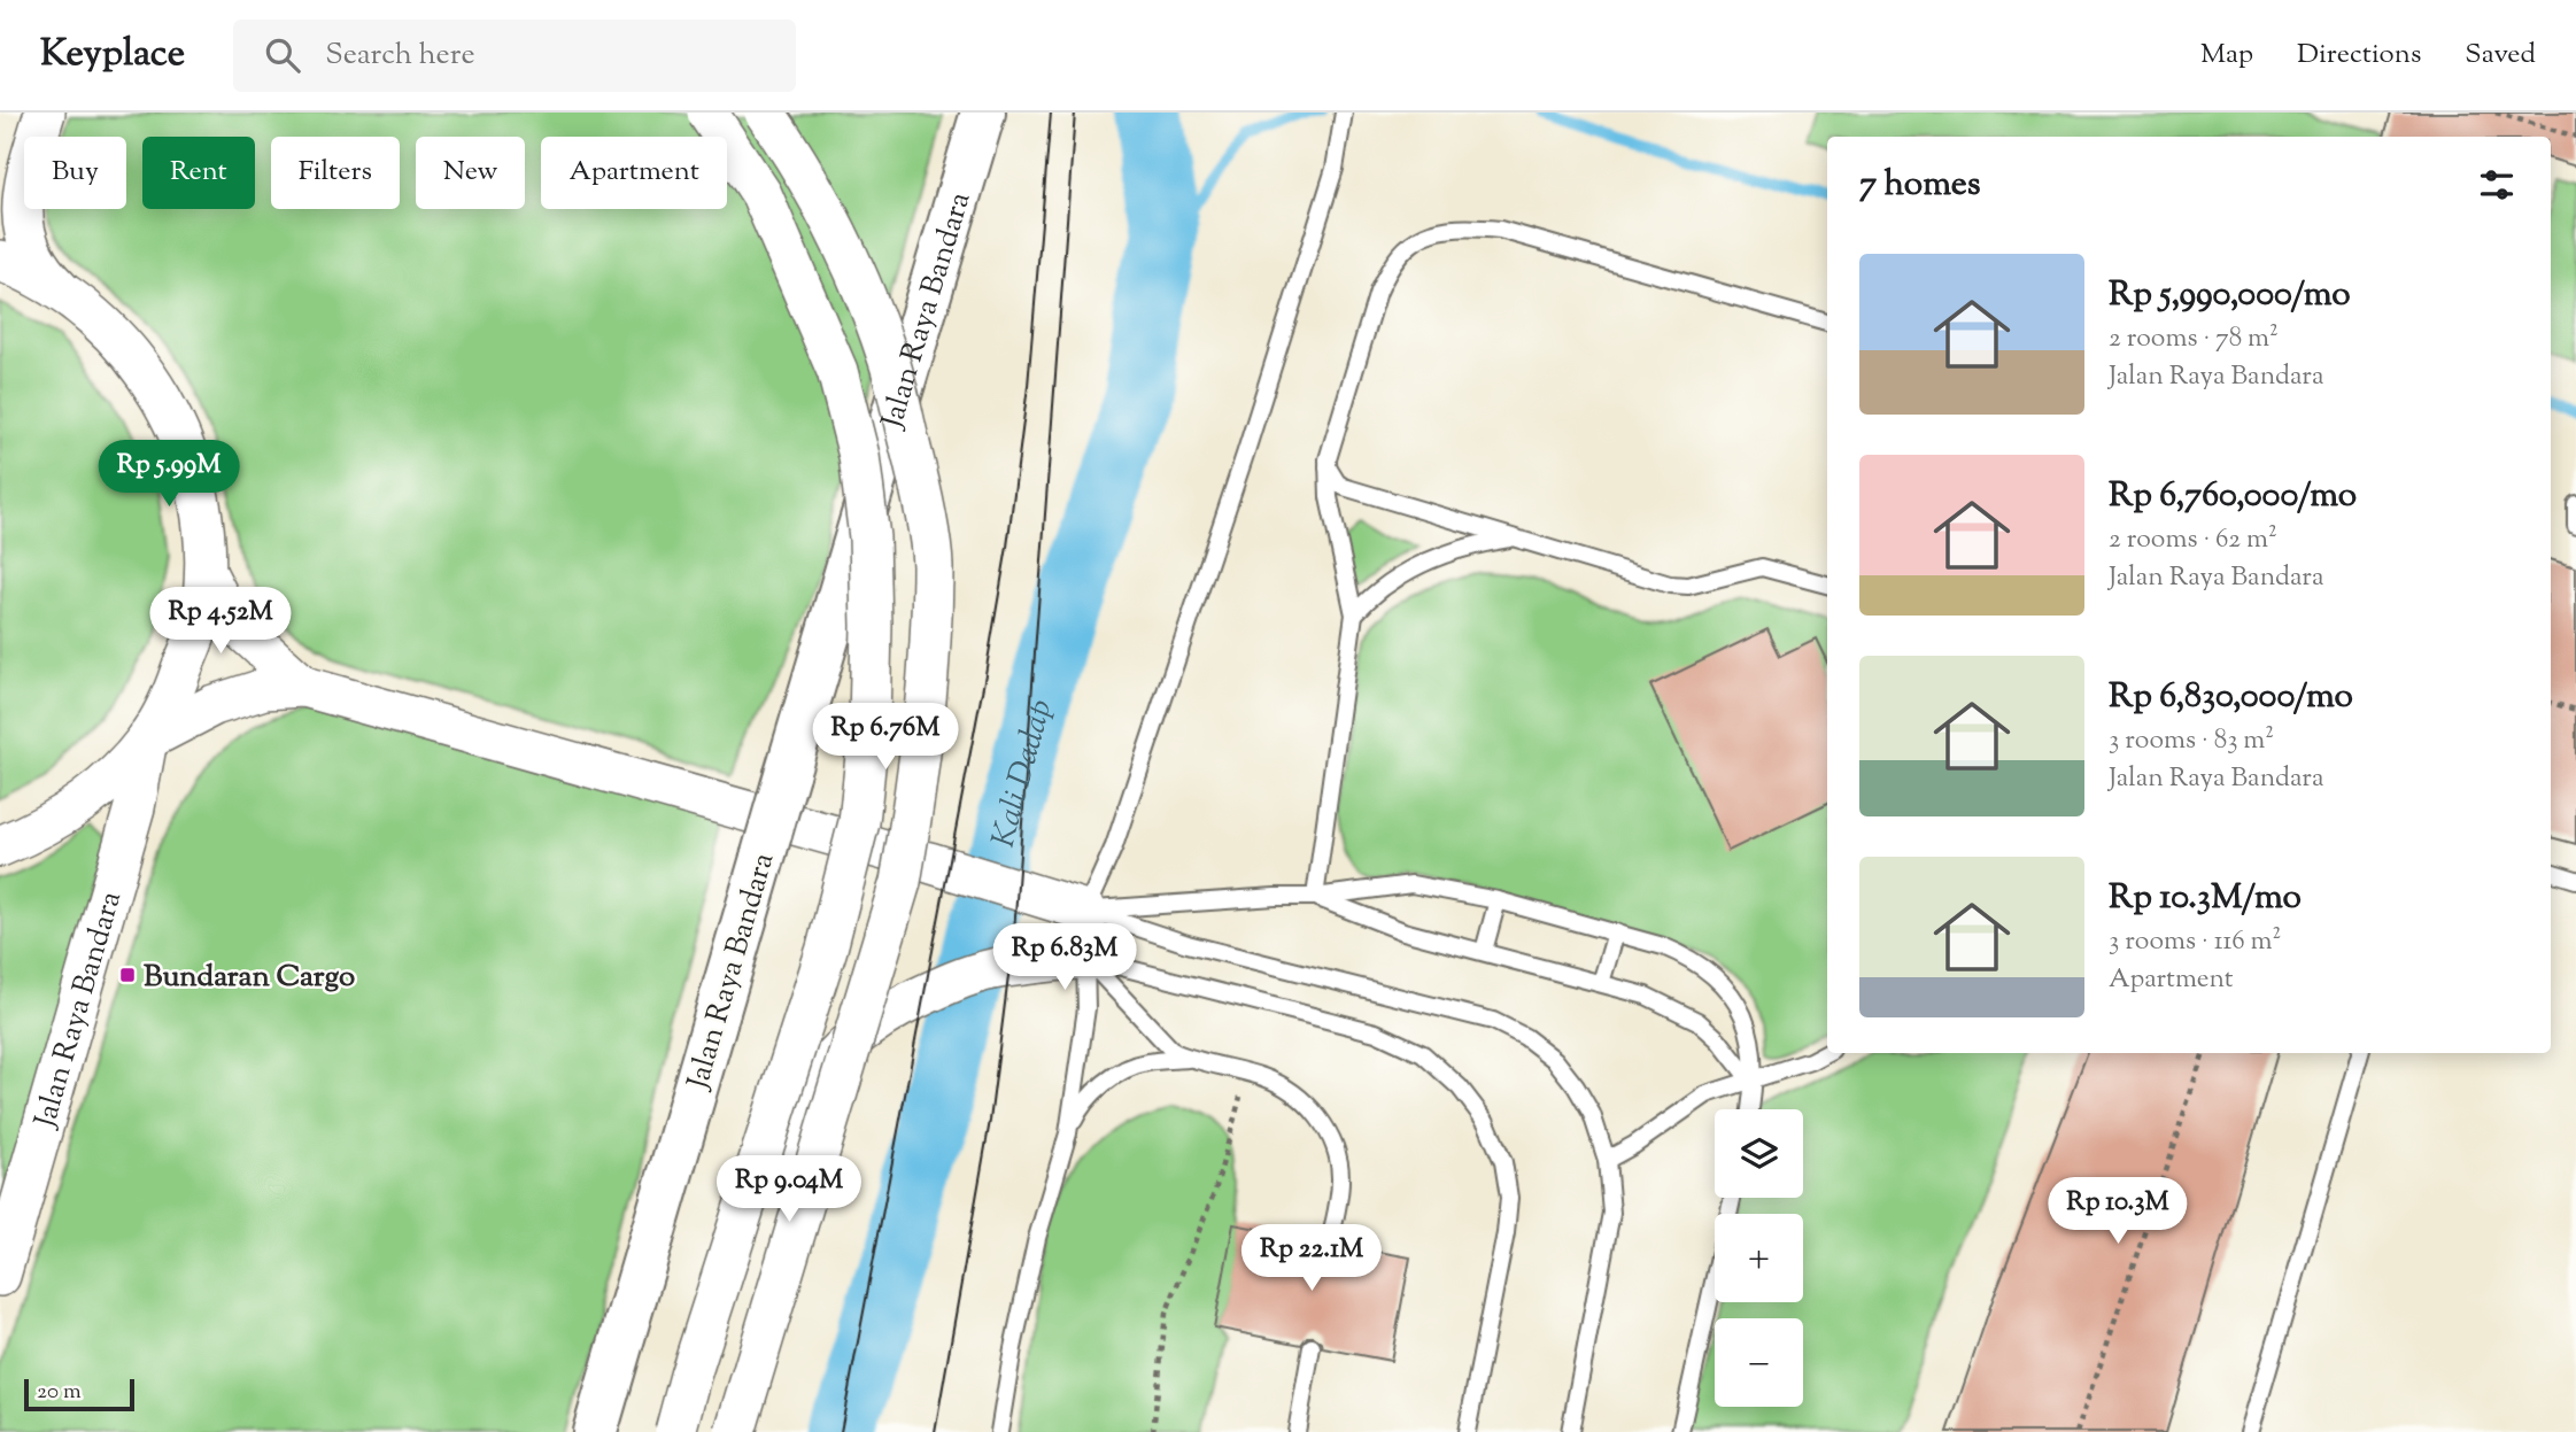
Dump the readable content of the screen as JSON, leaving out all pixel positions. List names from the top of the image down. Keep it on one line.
{"streets":{"main road":["Jalan Raya Bandara"]},"water":["Kali Dadap"],"places":{"transit":["Bundaran Cargo"]},"scale_bar":"20 m","page":{"header":"Keyplace","search":"Search here","nav":["Map","Directions","Saved"],"chip":["Buy","Rent","Filters","New","Apartment"],"heading":"7 homes","list":[{"name":"Rp 5,990,000/mo","note":"2 rooms · 78 m² · Jalan Raya Bandara"},{"name":"Rp 6,760,000/mo","note":"2 rooms · 62 m² · Jalan Raya Bandara"},{"name":"Rp 6,830,000/mo","note":"3 rooms · 83 m² · Jalan Raya Bandara"},{"name":"Rp 10.3M/mo","note":"3 rooms · 116 m² · Apartment"}],"price":["Rp 5.99M","Rp 4.52M","Rp 6.76M","Rp 6.83M","Rp 9.04M","Rp 10.3M","Rp 22.1M"],"map_buttons":["+","−"],"scale":"20 m"}}
